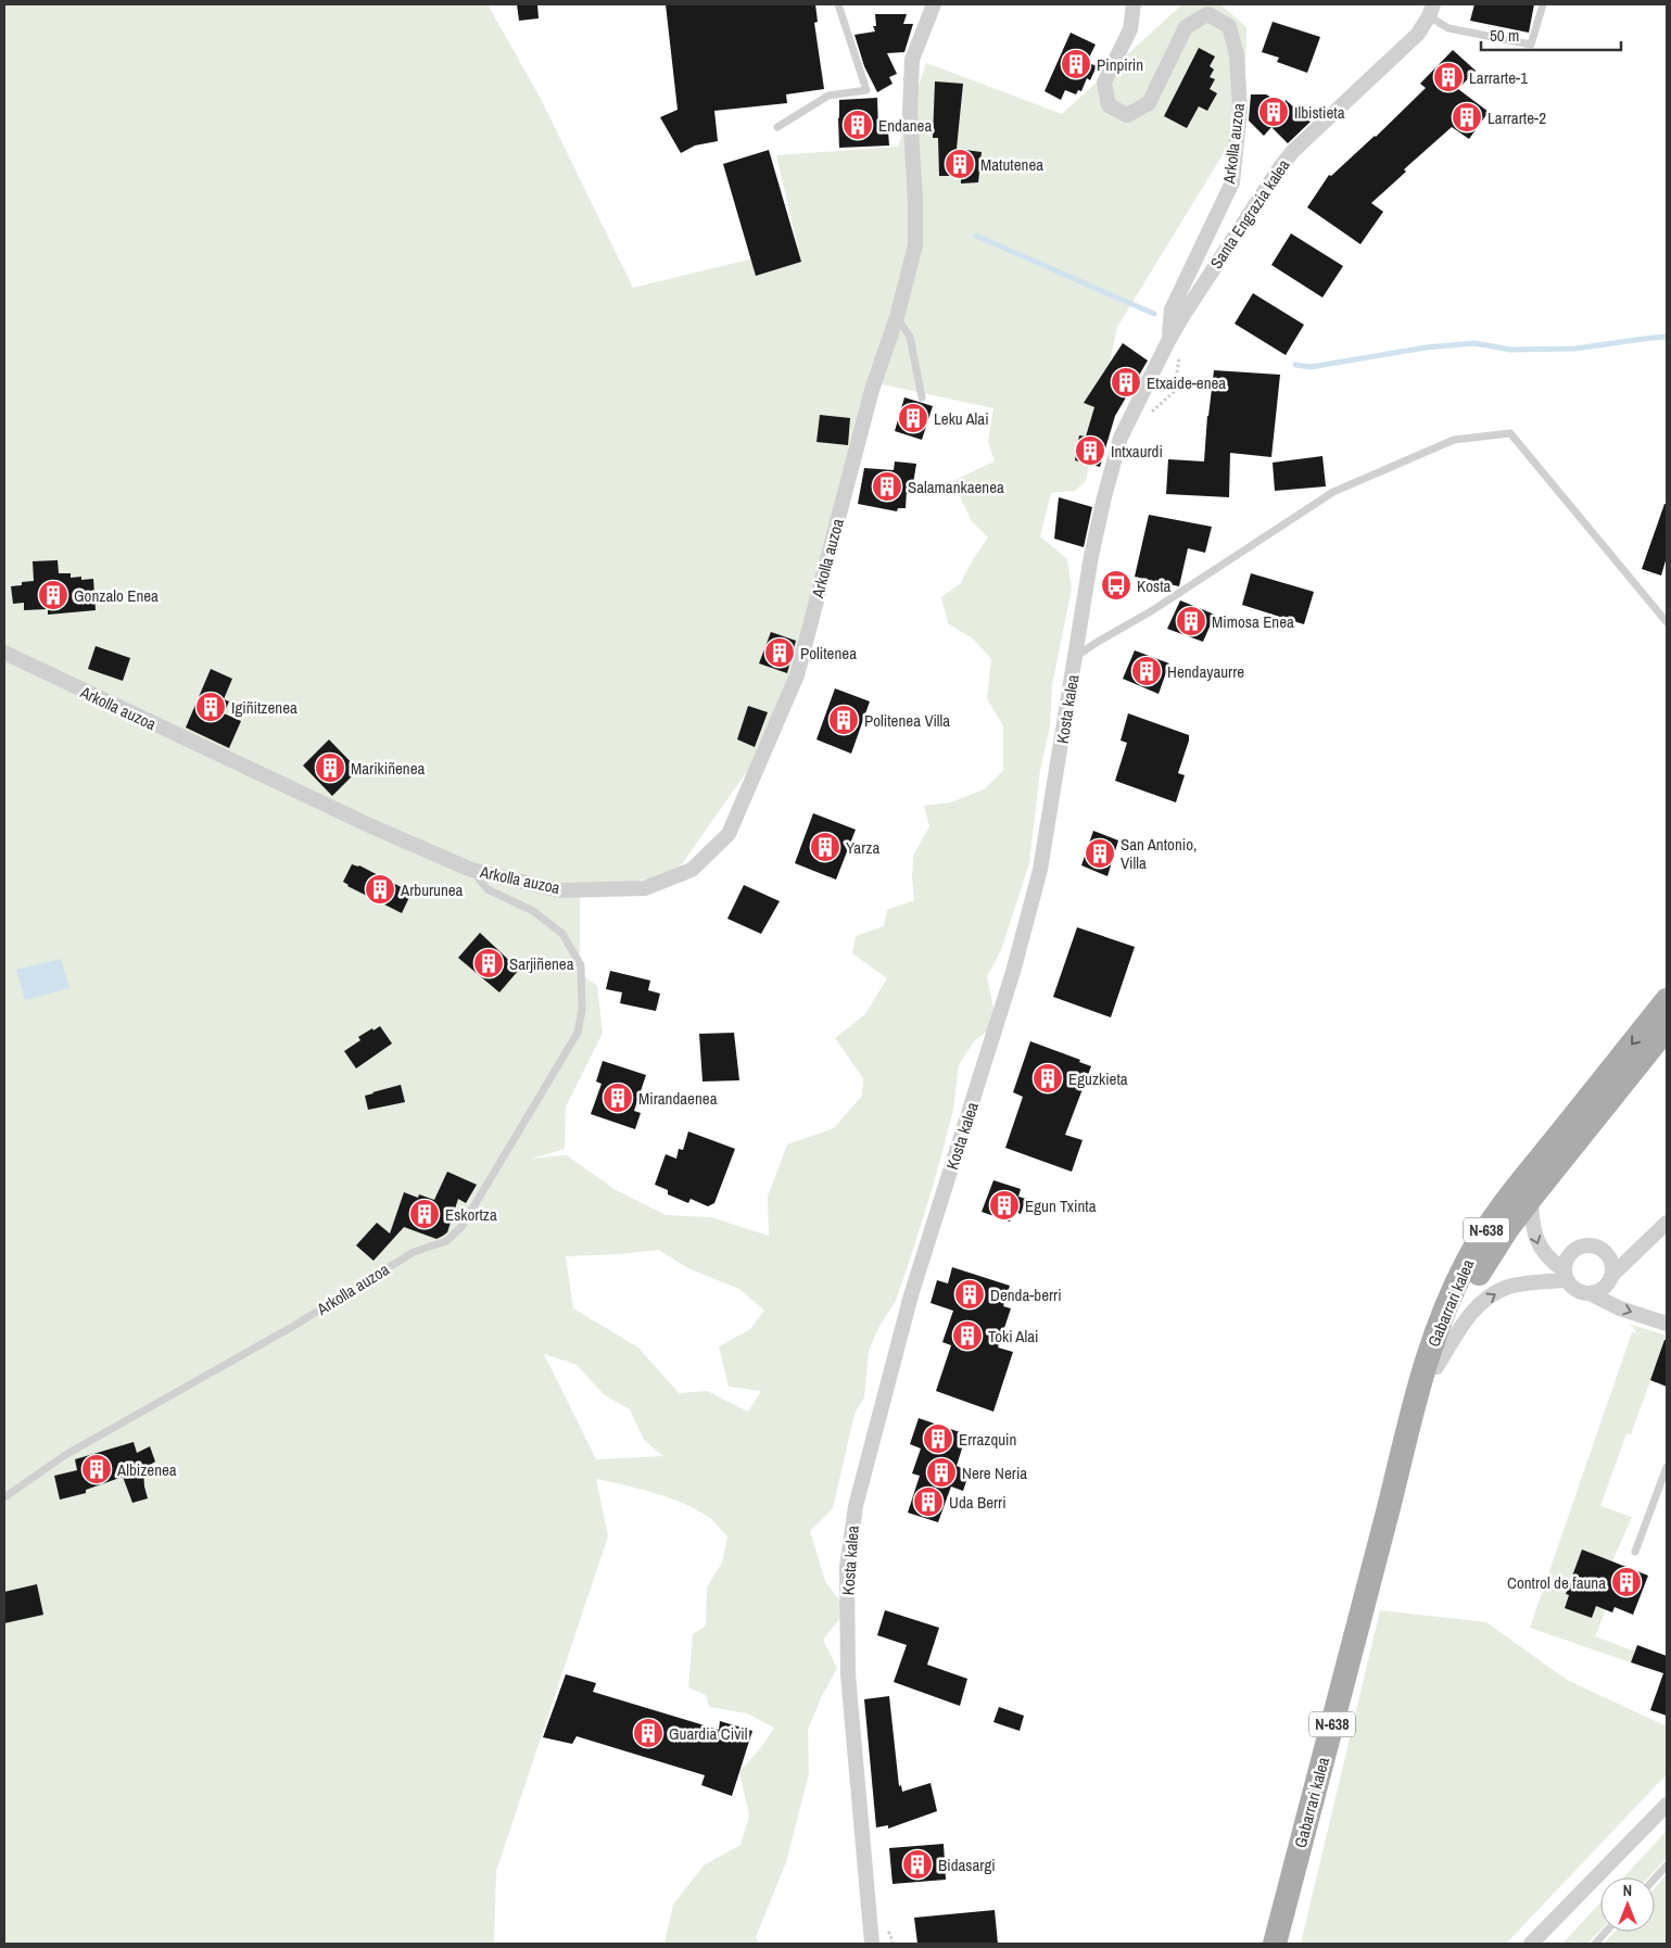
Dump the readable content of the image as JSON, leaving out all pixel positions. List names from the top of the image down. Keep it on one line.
{"streets":{"main road":["N-638","Gabarrari kalea"],"street":["Arkolla auzoa","Santa Engrazia kalea","Kosta kalea"]},"crossings":[["Arkolla auzoa","Santa Engrazia kalea"],["Arkolla auzoa","Kosta kalea"],["Santa Engrazia kalea","Kosta kalea"]],"places":{"building":["Pinpirin","Larrarte-1","Ilbistieta","Larrarte-2","Endanea","Matutenea","Etxaide-enea","Leku Alai","Intxaurdi","Salamankaenea","Gonzalo Enea","Mimosa Enea","Politenea","Hendayaurre","Igiñitzenea","Politenea Villa","Marikiñenea","Yarza","San Antonio, Villa","Arburunea","Sarjiñenea","Eguzkieta","Mirandaenea","Egun Txinta","Eskortza","Denda-berri","Toki Alai","Errazquin","Albizenea","Nere Neria","Uda Berri","Control de fauna","Guardia Civil","Bidasargi"],"bus stop":["Kosta"]},"scale_bar":"50 m","north":"top"}
